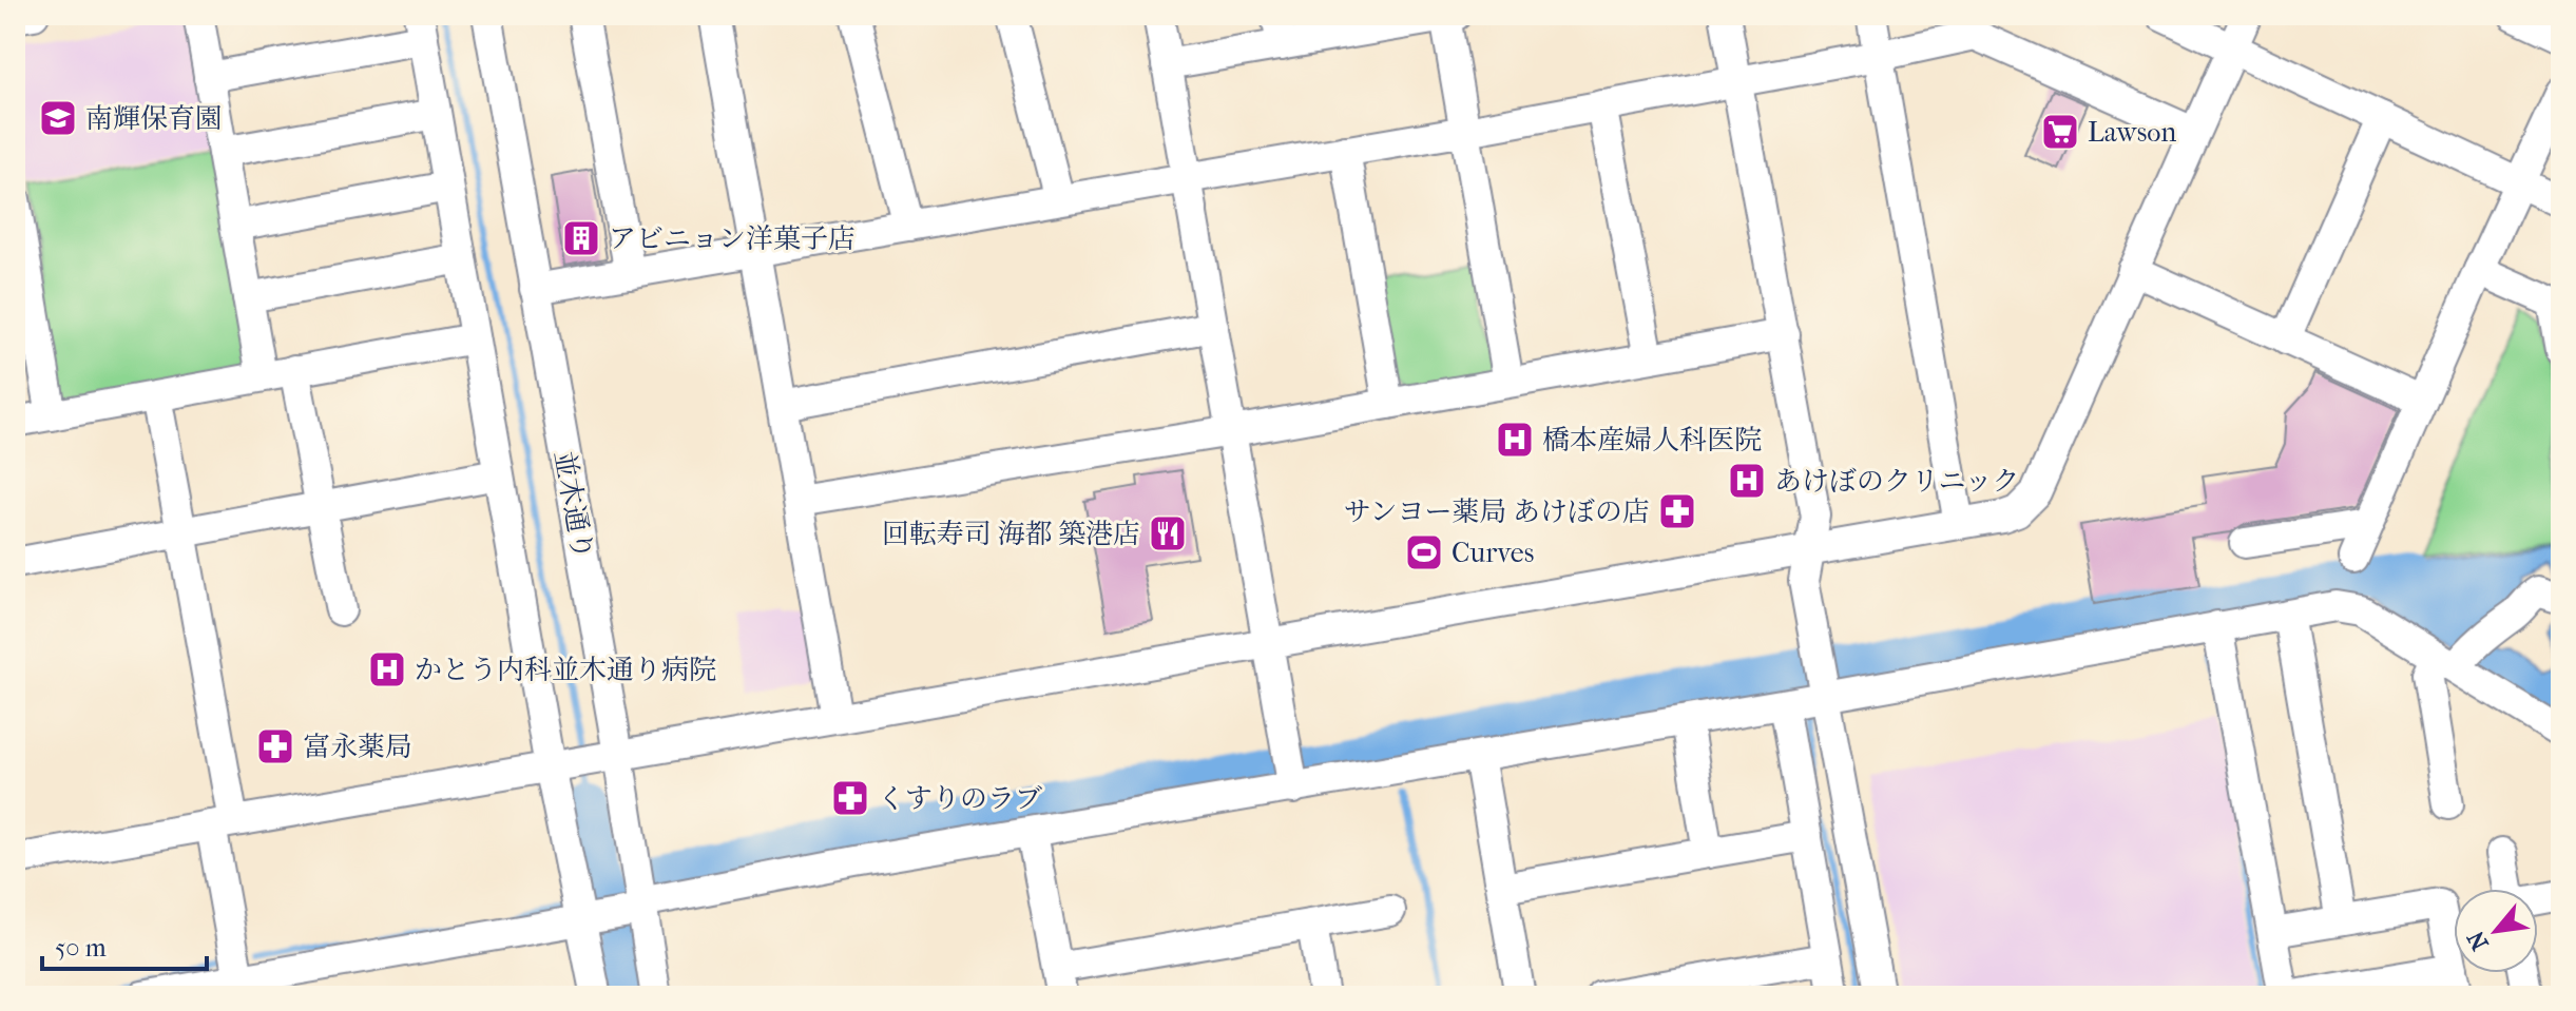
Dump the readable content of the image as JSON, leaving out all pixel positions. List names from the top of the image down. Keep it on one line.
{"streets":{"street":["並木通り"]},"places":{"school or university":["南輝保育園"],"supermarket":["Lawson"],"building":["アビニョン洋菓子店"],"hospital":["橋本産婦人科医院","あけぼのクリニック","かとう内科並木通り病院"],"pharmacy":["サンヨー薬局 あけぼの店","富永薬局","くすりのラブ"],"restaurant":["回転寿司 海都 築港店"],"sports":["Curves"]},"scale_bar":"50 m","north":"bottom left"}
